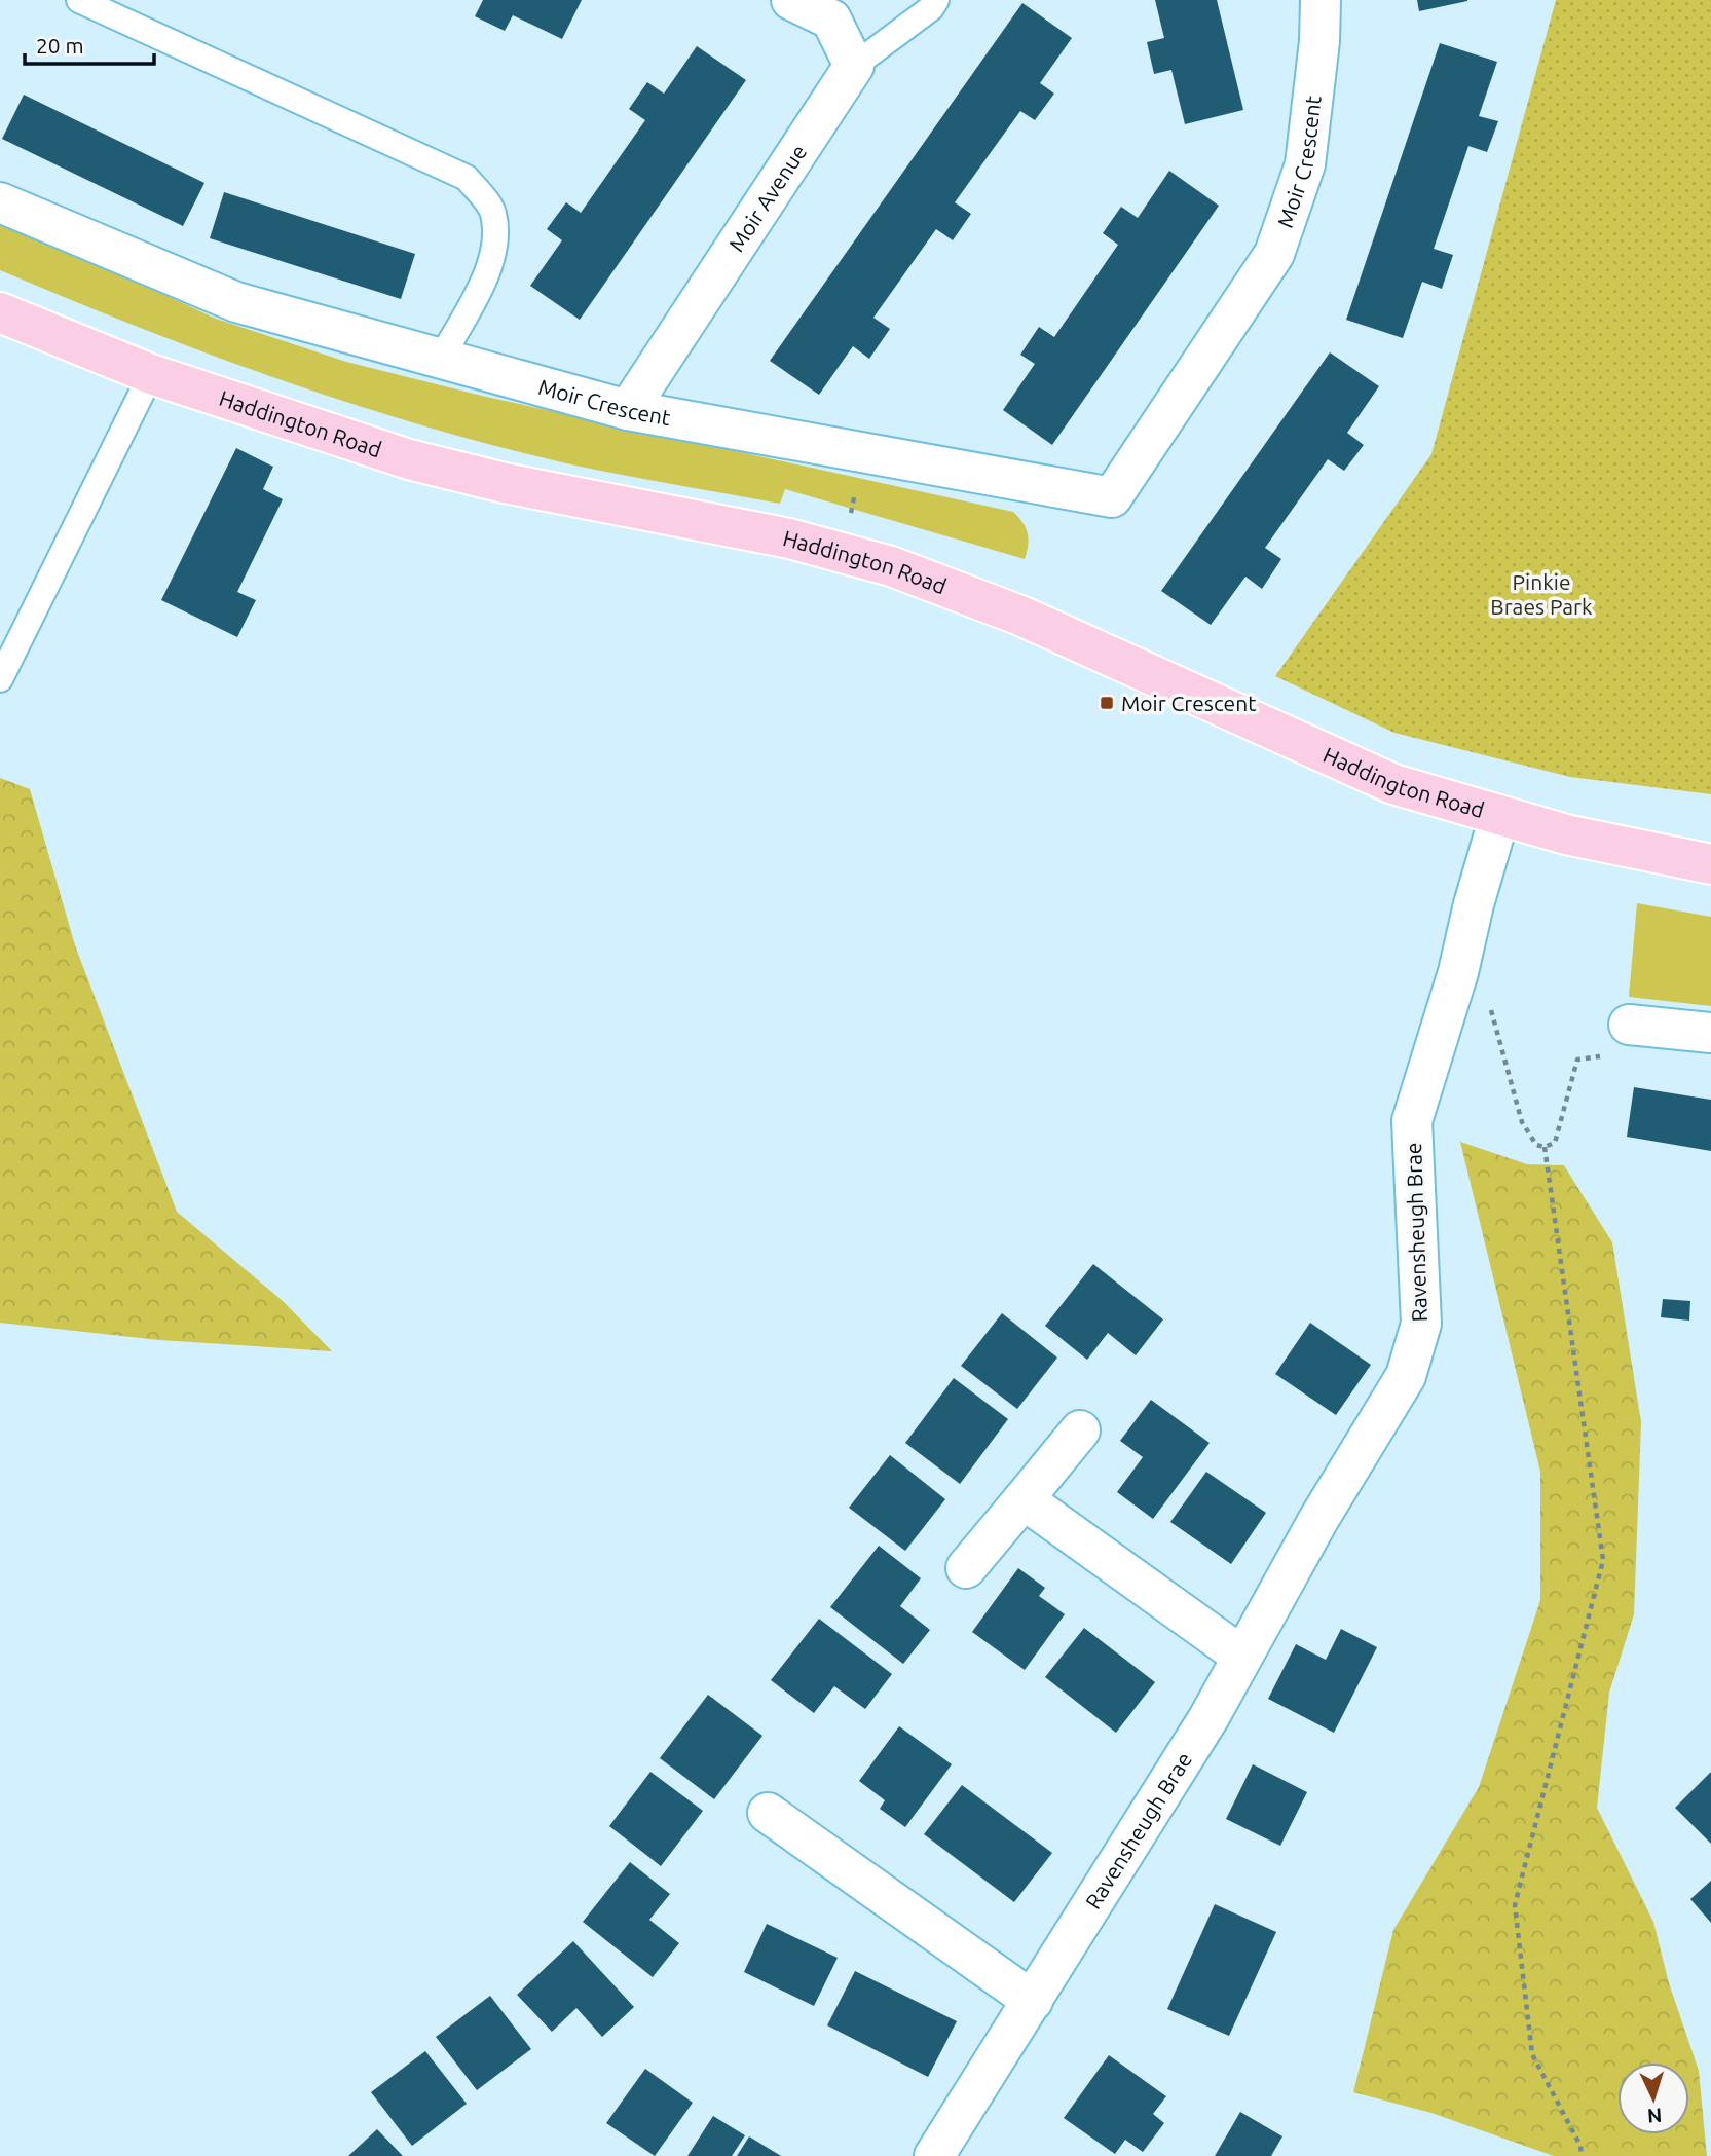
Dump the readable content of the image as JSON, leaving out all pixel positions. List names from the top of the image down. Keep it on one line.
{"streets":{"main road":["Haddington Road"],"street":["Moir Crescent","Moir Avenue","Ravensheugh Brae"]},"crossings":[["Moir Crescent","Moir Avenue"],["Haddington Road","Ravensheugh Brae"]],"parks":["Pinkie Braes Park"],"places":{"transit":["Moir Crescent"]},"scale_bar":"20 m","north":"bottom"}
